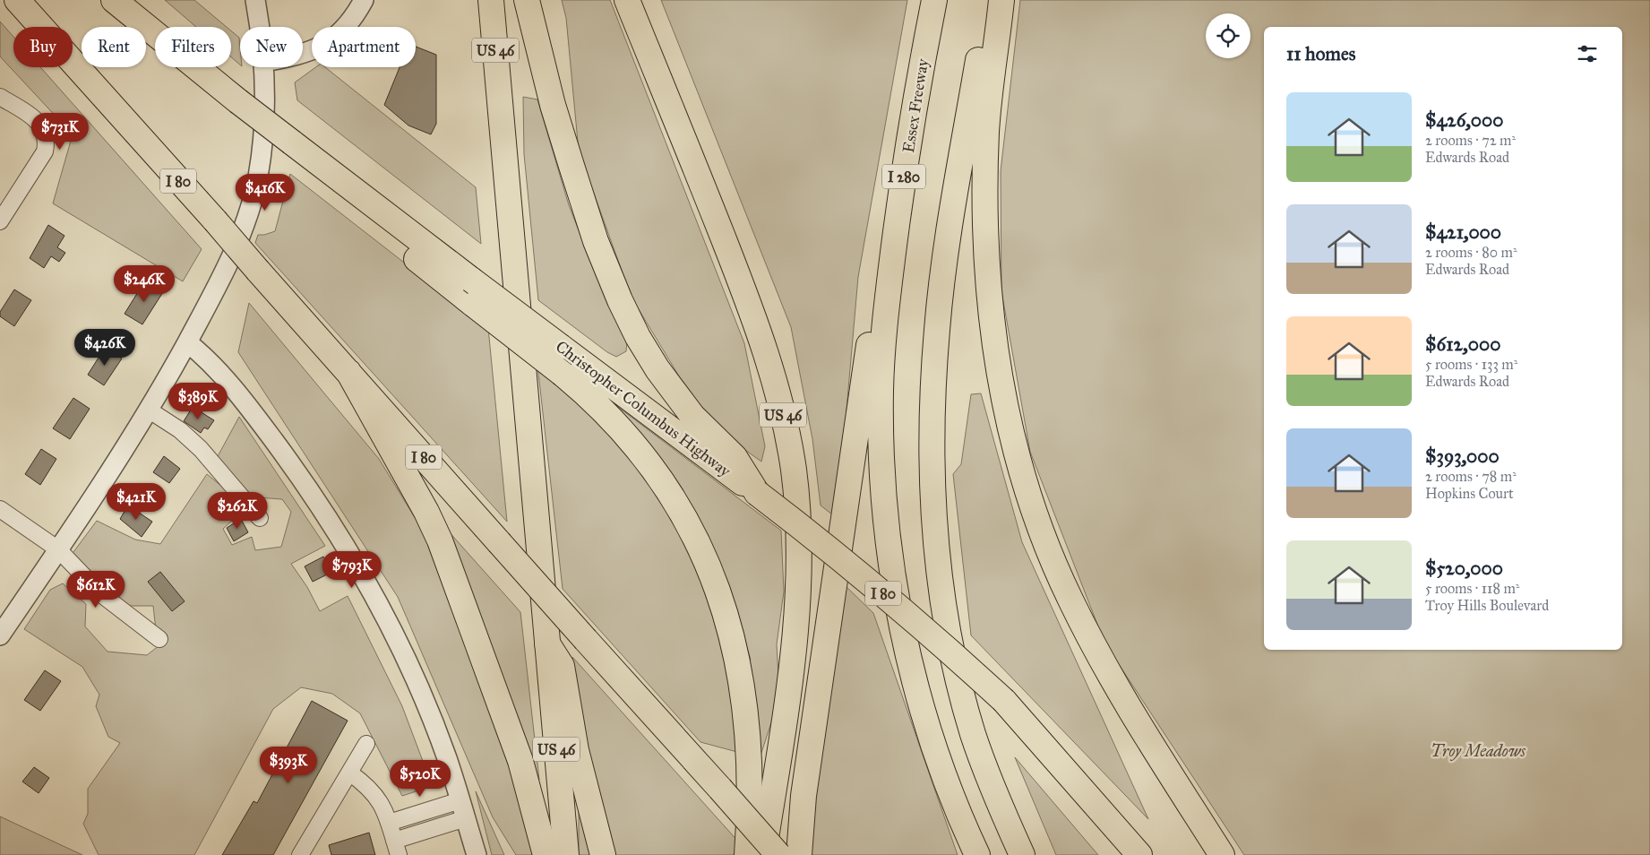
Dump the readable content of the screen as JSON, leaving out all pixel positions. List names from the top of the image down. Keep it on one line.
{"streets":{"highway":["US 46","Essex Freeway","I 280","I 80","Christopher Columbus Highway"]},"parks":["Troy Meadows"],"page":{"chip":["Buy","Rent","Filters","New","Apartment"],"heading":"11 homes","list":[{"name":"$426,000","note":"2 rooms · 72 m² · Edwards Road"},{"name":"$421,000","note":"2 rooms · 80 m² · Edwards Road"},{"name":"$612,000","note":"5 rooms · 133 m² · Edwards Road"},{"name":"$393,000","note":"2 rooms · 78 m² · Hopkins Court"},{"name":"$520,000","note":"5 rooms · 118 m² · Troy Hills Boulevard"}],"price":["$731K","$416K","$246K","$426K","$389K","$421K","$262K","$793K","$612K","$393K","$520K"]}}
